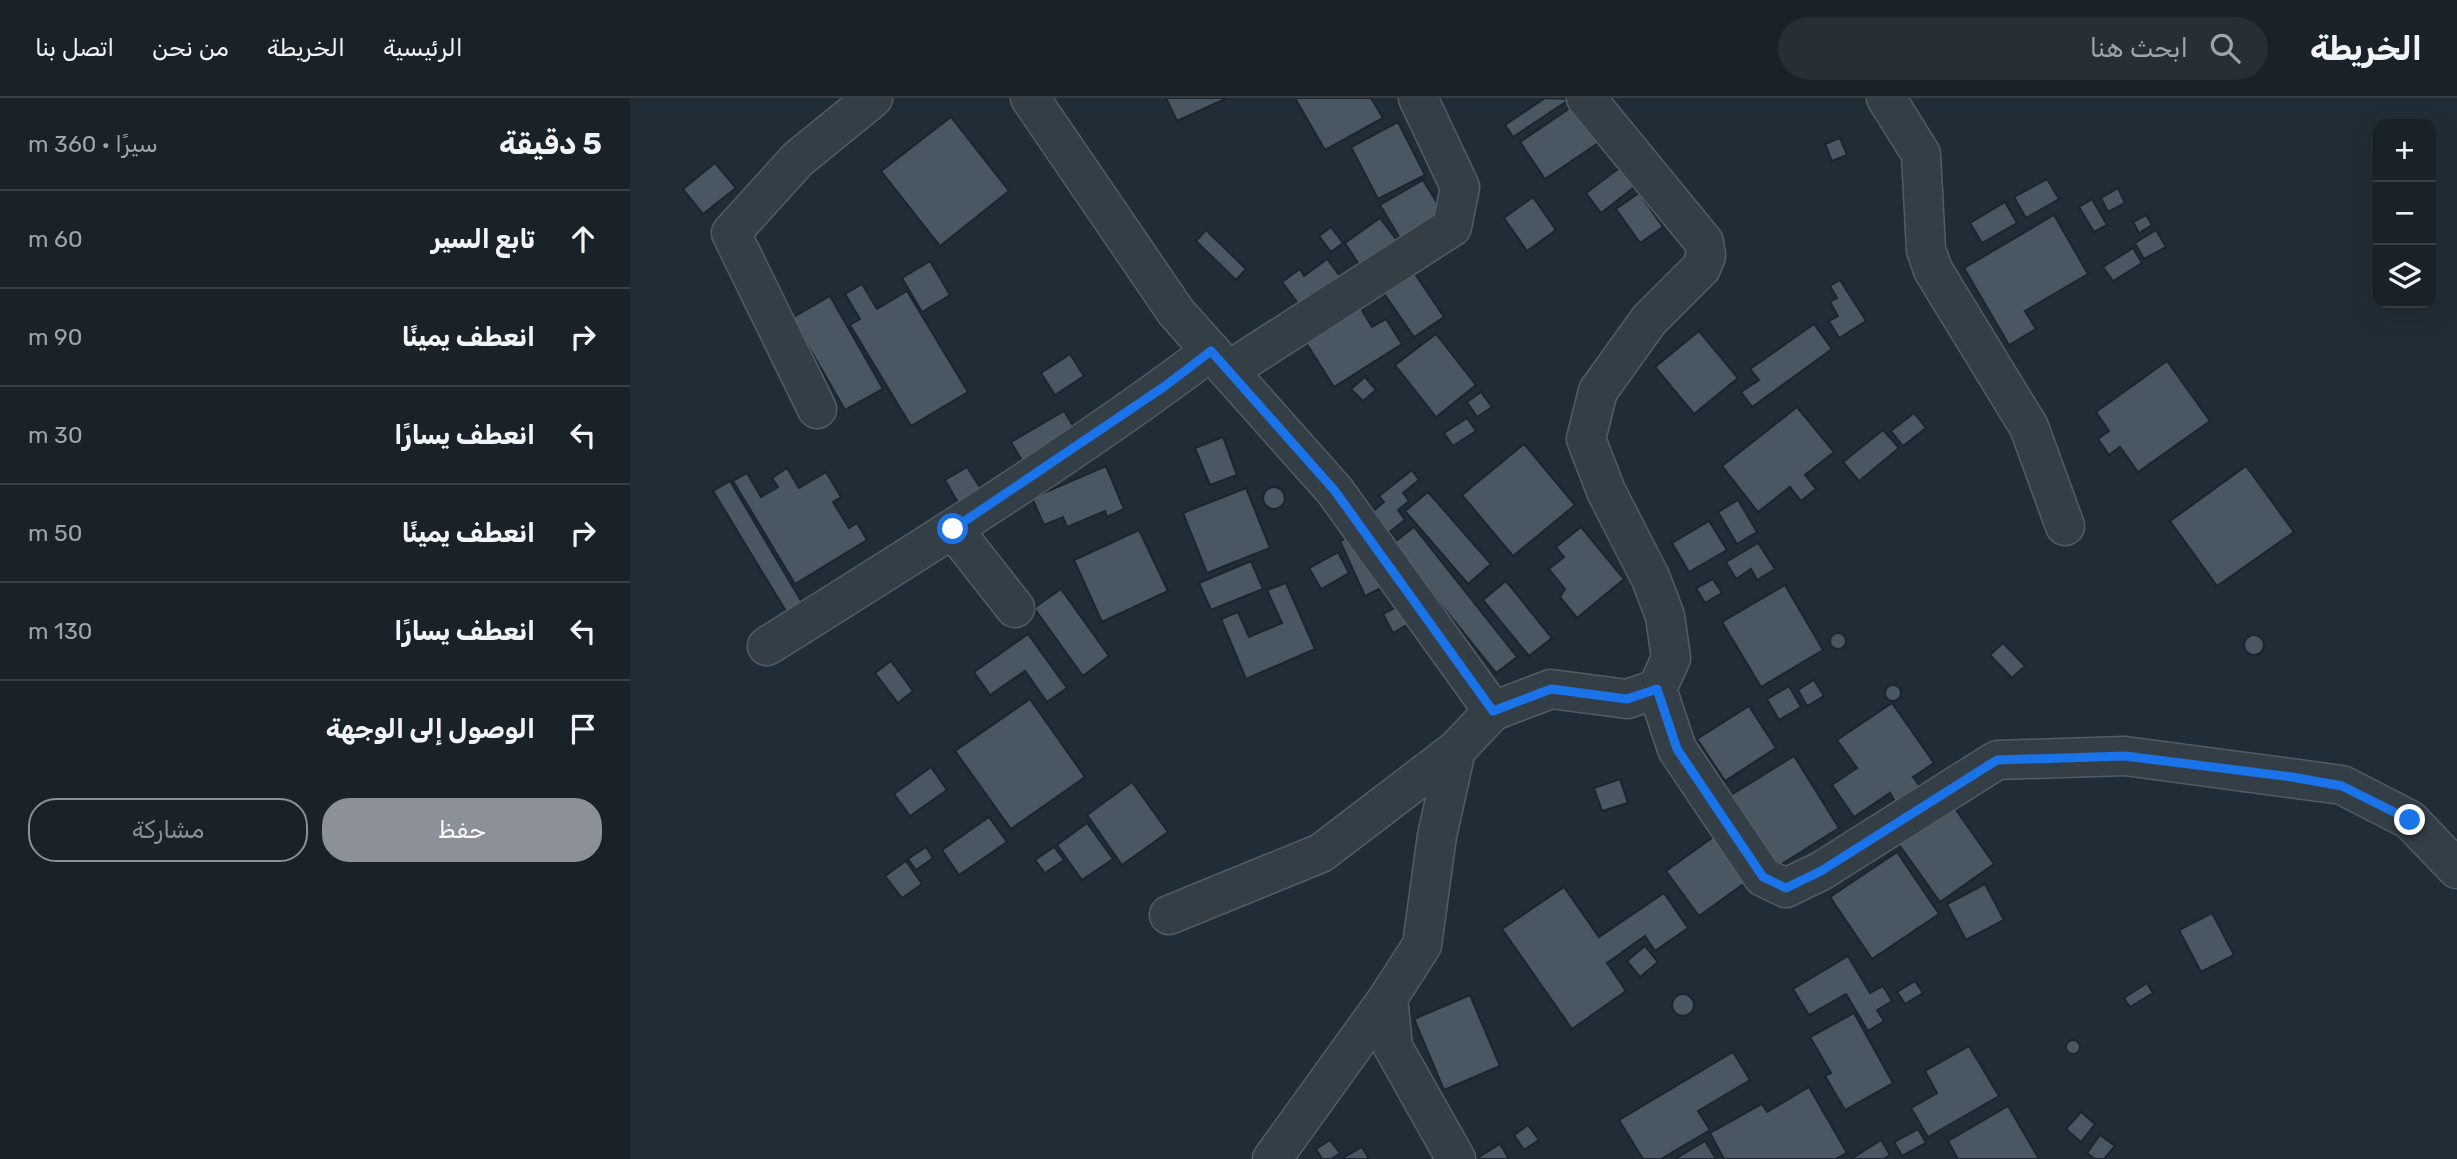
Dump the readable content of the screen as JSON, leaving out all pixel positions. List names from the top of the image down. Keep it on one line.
{"page":{"header":"الخريطة","search":"ابحث هنا","nav":["الرئيسية","الخريطة","من نحن","اتصل بنا"],"heading":["5 دقيقة","سيرًا · 360 m"],"map_buttons":["+","−"],"list":[["تابع السير","60 m"],["انعطف يمينًا","90 m"],["انعطف يسارًا","30 m"],["انعطف يمينًا","50 m"],["انعطف يسارًا","130 m"],"الوصول إلى الوجهة"],"buttons":["حفظ","مشاركة"]}}
